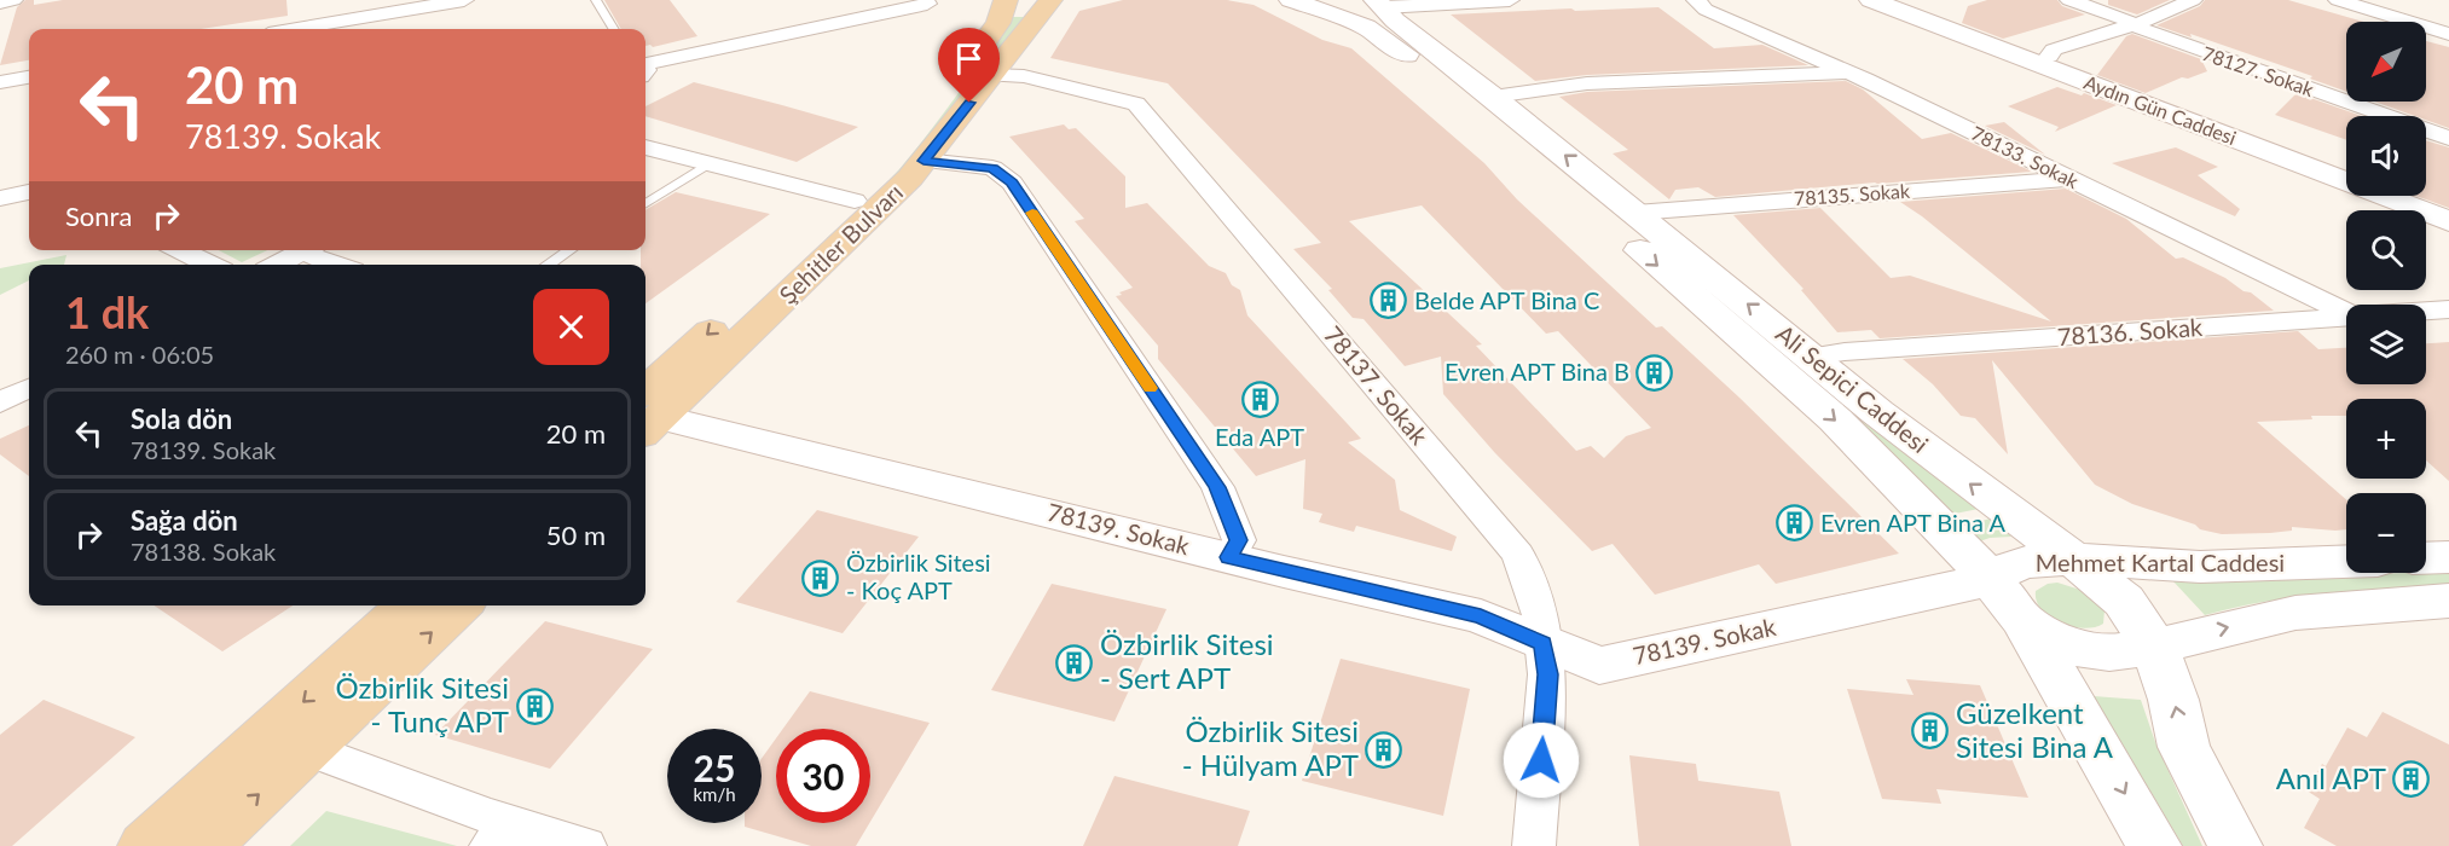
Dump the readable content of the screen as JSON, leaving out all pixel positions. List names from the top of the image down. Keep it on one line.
{"streets":{"main road":["Aydın Gün Caddesi","Şehitler Bulvarı","Ali Sepici Caddesi","78139. Sokak","Mehmet Kartal Caddesi"],"street":["78127. Sokak","78133. Sokak","78135. Sokak","78136. Sokak","78137. Sokak"]},"crossings":[["78133. Sokak","78135. Sokak"],["78135. Sokak","Ali Sepici Caddesi"],["Şehitler Bulvarı","78137. Sokak"],["Şehitler Bulvarı","78139. Sokak"],["78136. Sokak","Ali Sepici Caddesi"],["78137. Sokak","78139. Sokak"],["Ali Sepici Caddesi","78139. Sokak"],["Ali Sepici Caddesi","Mehmet Kartal Caddesi"],["78139. Sokak","Mehmet Kartal Caddesi"]],"places":{"building":["Belde APT Bina C","Evren APT Bina B","Eda APT","Evren APT Bina A","Özbirlik Sitesi - Koç APT","Özbirlik Sitesi - Sert APT","Özbirlik Sitesi - Tunç APT","Güzelkent Sitesi Bina A","Özbirlik Sitesi - Hülyam APT","Anıl APT"]},"north":"bottom left","page":{"map_buttons":["+","−"],"turn":["20 m","78139. Sokak"],"then":"Sonra","heading":["1 dk","260 m · 06:05"],"list":[{"name":"Sola dön","note":"78139. Sokak","value":"20 m"},{"name":"Sağa dön","note":"78138. Sokak","value":"50 m"}],"speed":"25 km/h","limit":"30"}}
